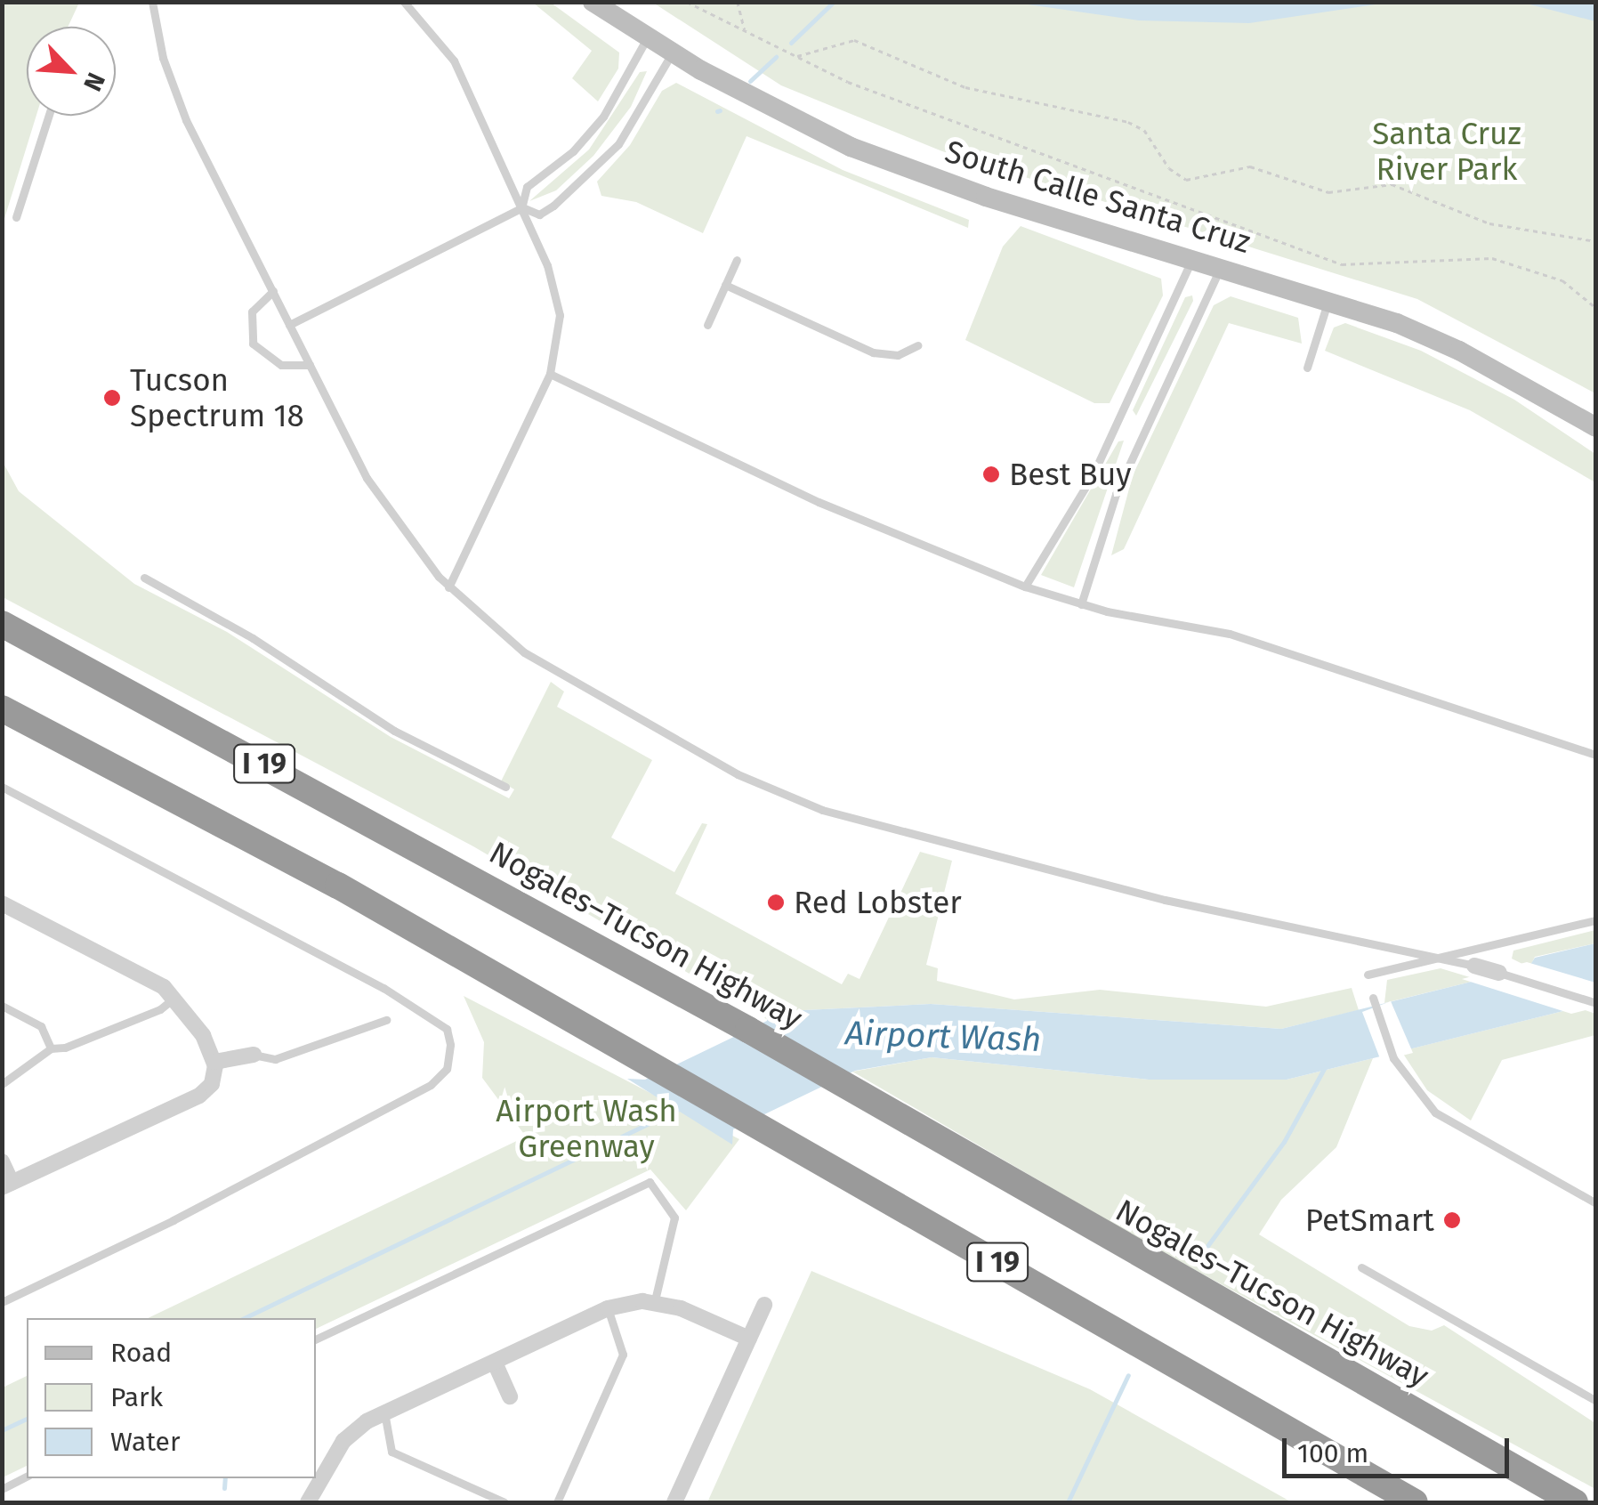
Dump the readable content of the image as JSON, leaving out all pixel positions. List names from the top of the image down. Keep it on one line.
{"streets":{"highway":["I 19","Nogales–Tucson Highway"],"street":["South Calle Santa Cruz"]},"water":["Airport Wash"],"parks":["Santa Cruz River Park","Airport Wash Greenway"],"places":["Tucson Spectrum 18","Best Buy","Red Lobster","PetSmart"],"legend":["Road","Park","Water"],"scale_bar":"100 m","north":"bottom right"}
